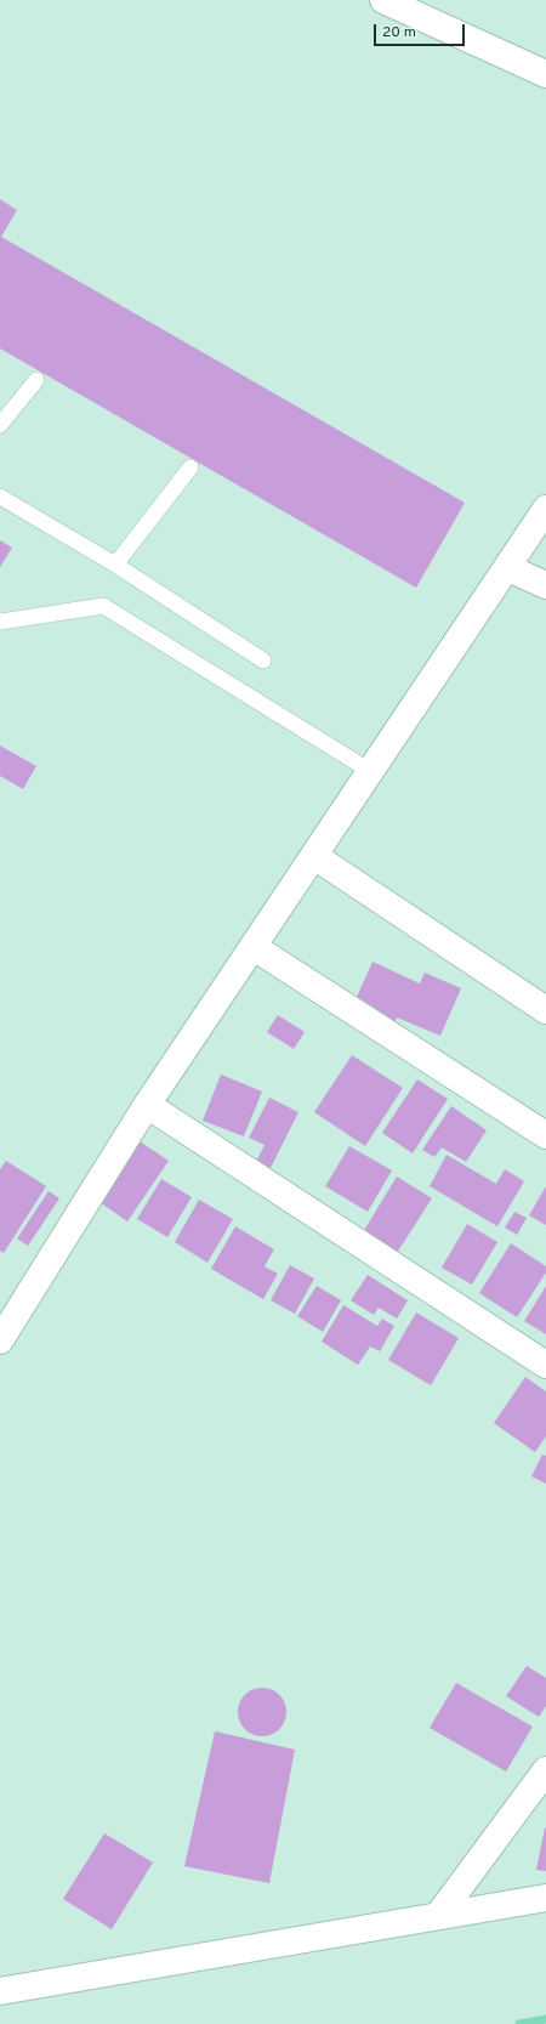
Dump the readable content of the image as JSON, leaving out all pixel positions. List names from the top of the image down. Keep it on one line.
{"scale_bar":"20 m"}
